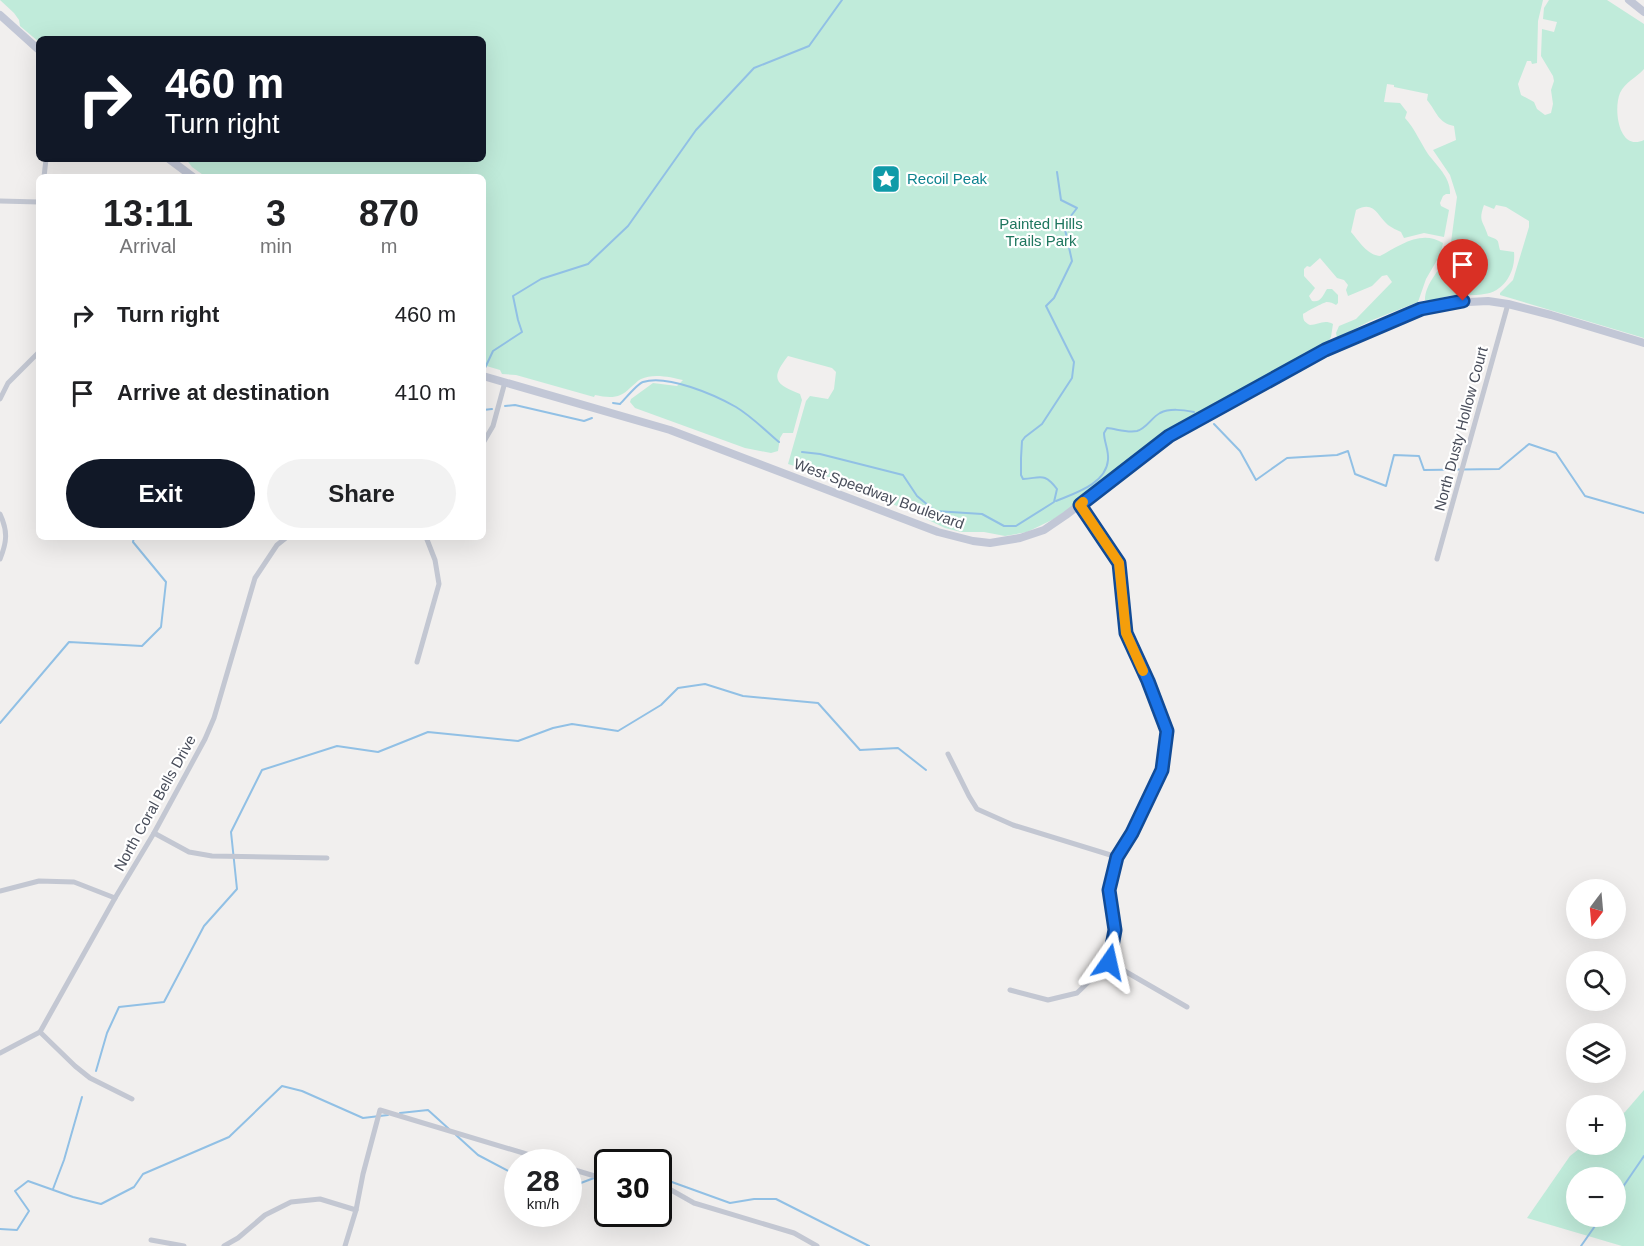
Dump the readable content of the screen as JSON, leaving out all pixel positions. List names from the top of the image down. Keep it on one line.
{"streets":{"main road":["West Speedway Boulevard"],"street":["North Dusty Hollow Court","North Coral Bells Drive"]},"crossings":[["North Dusty Hollow Court","West Speedway Boulevard"]],"parks":["Painted Hills Trails Park"],"places":{"place":["Recoil Peak"]},"north":"bottom","page":{"turn":["460 m","Turn right"],"eta":["13:11","Arrival","3","min","870","m"],"list":[{"name":"Turn right","value":"460 m"},{"name":"Arrive at destination","value":"410 m"}],"buttons":["Exit","Share"],"map_buttons":["+","−"],"speed":"28 km/h","limit":"30"}}
